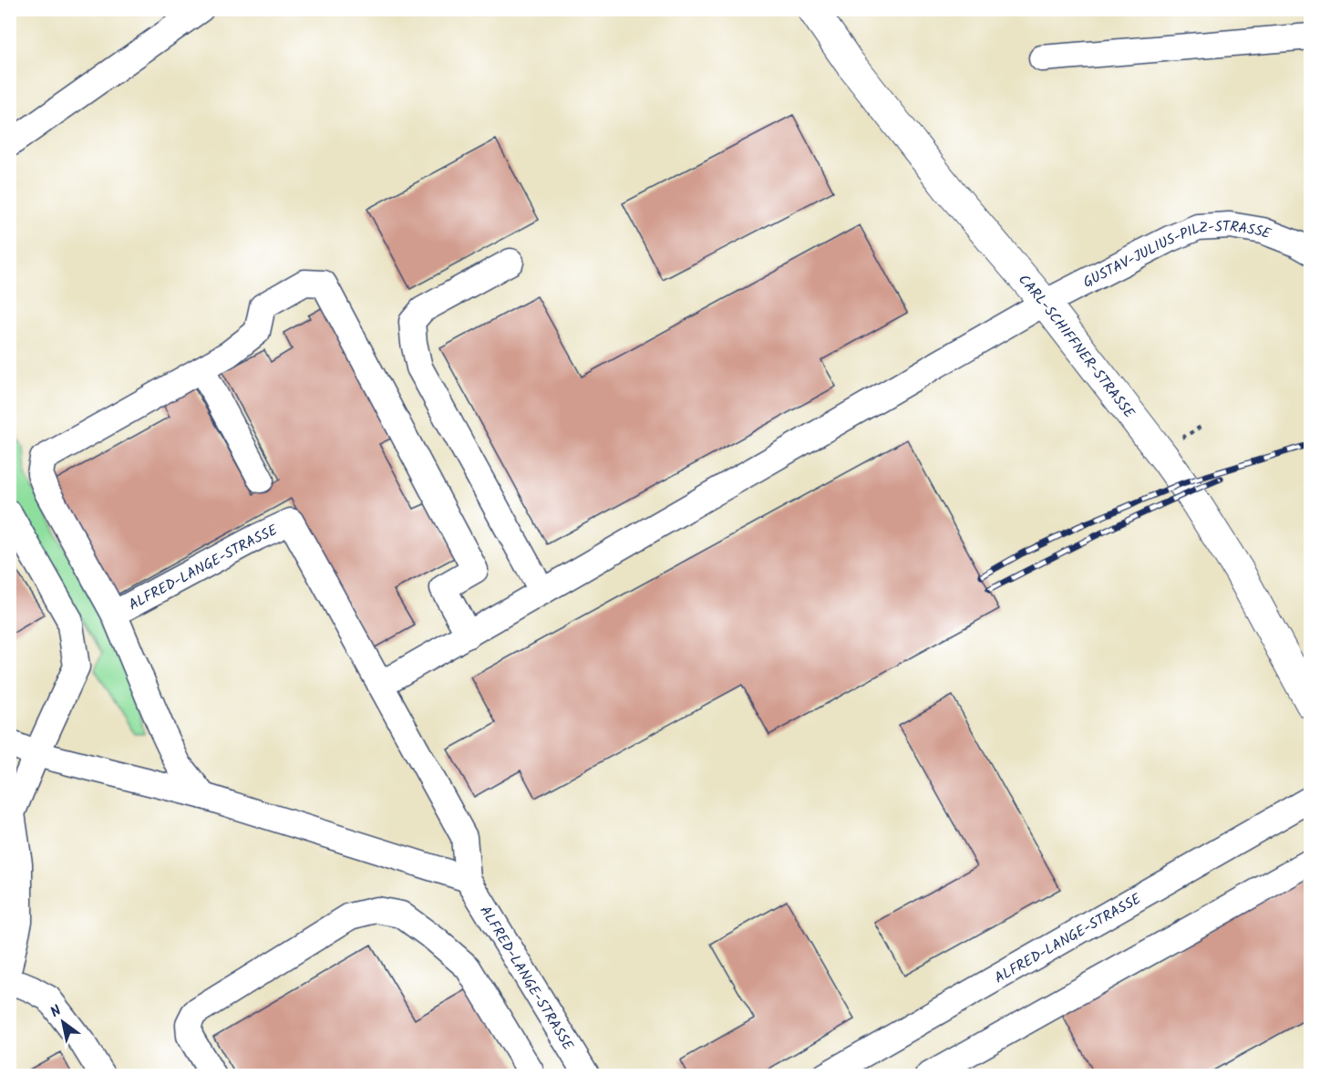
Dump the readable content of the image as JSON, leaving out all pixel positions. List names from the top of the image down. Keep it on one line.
{"streets":{"main road":["CARL-SCHIFFNER-STRASSE"],"street":["GUSTAV-JULIUS-PILZ-STRASSE","ALFRED-LANGE-STRASSE"]},"crossings":[["GUSTAV-JULIUS-PILZ-STRASSE","CARL-SCHIFFNER-STRASSE"],["GUSTAV-JULIUS-PILZ-STRASSE","ALFRED-LANGE-STRASSE"]],"north":"top left"}
